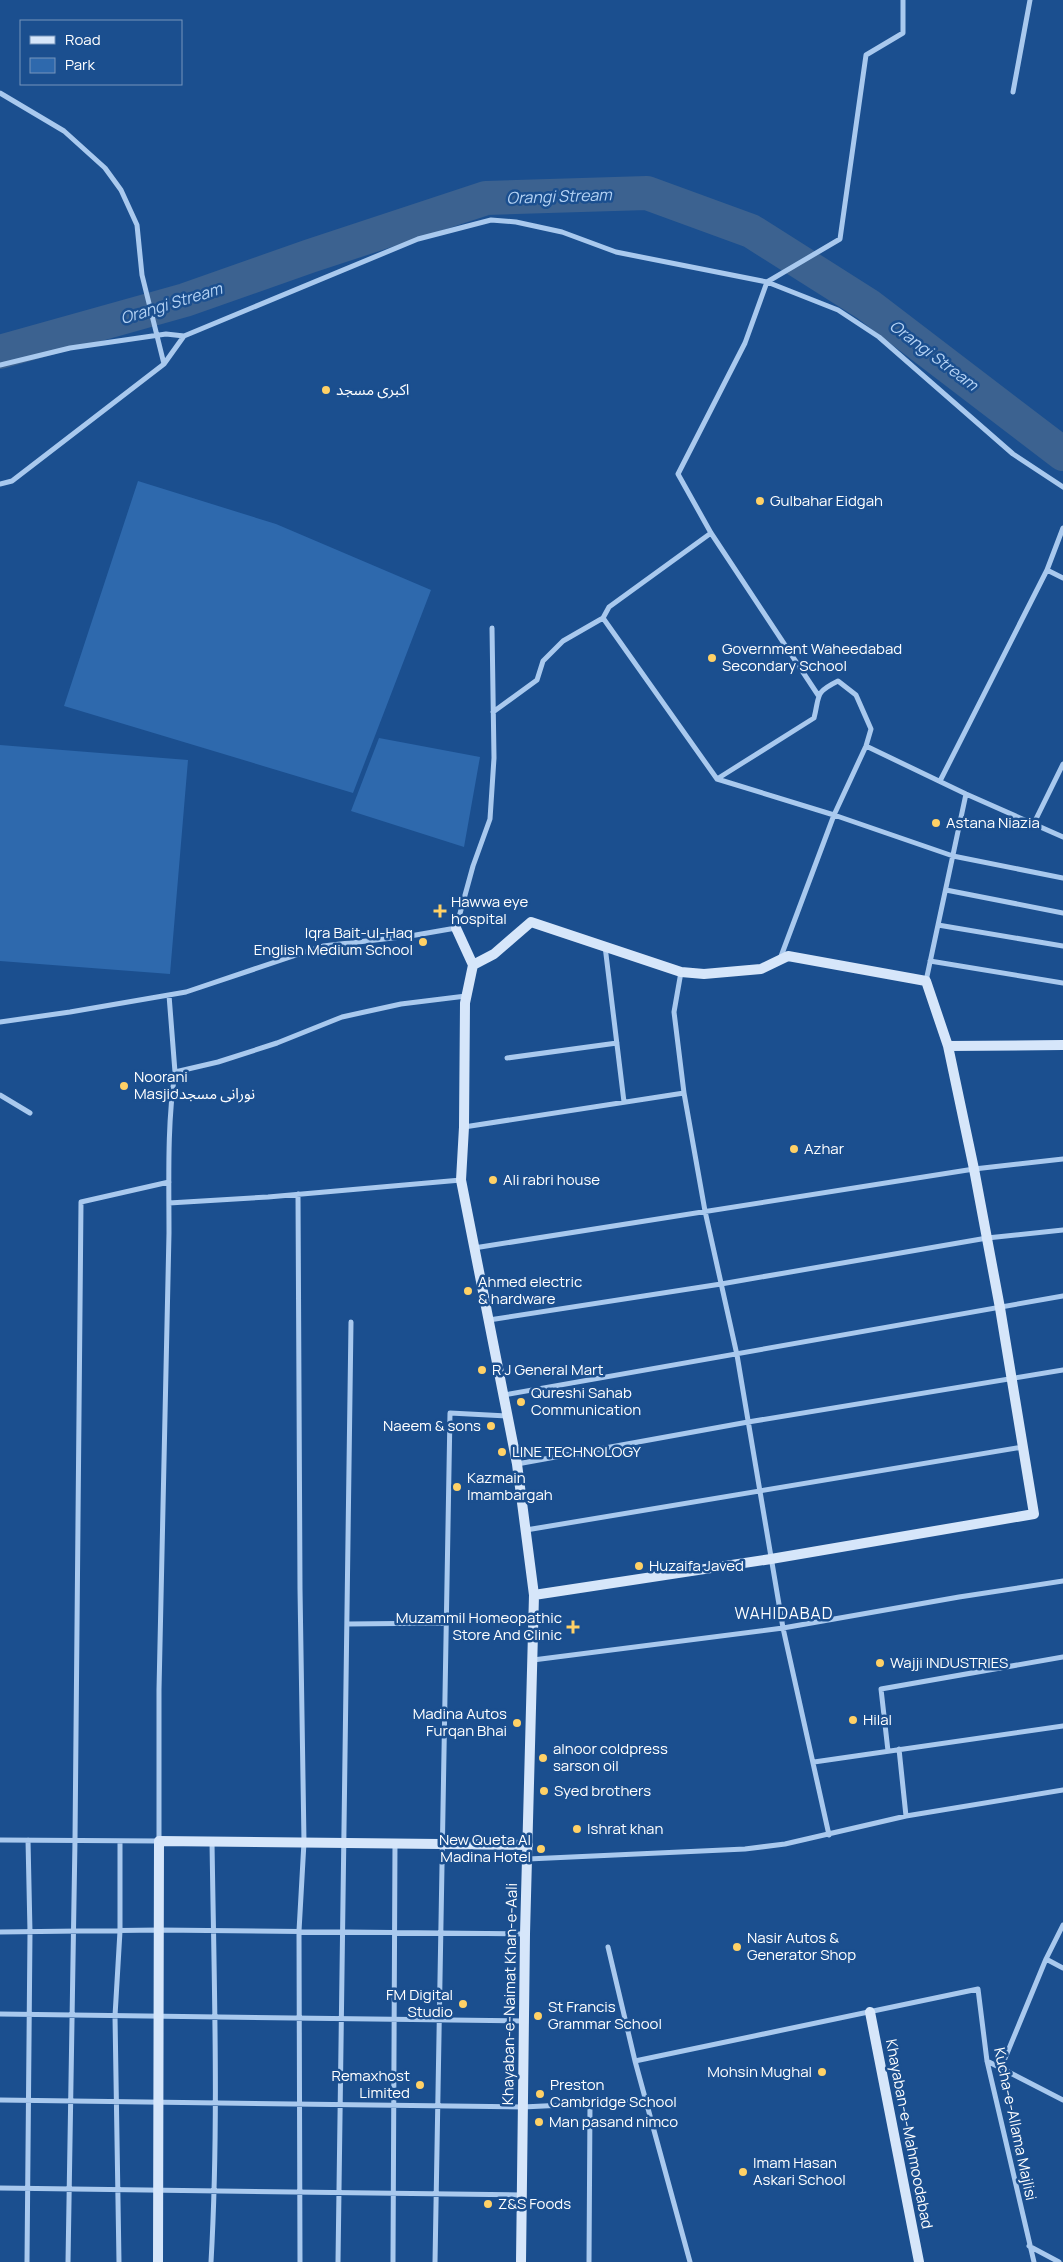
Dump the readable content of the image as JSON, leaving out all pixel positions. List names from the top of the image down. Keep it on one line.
{"streets":{"street":["Khayaban-e-Naimat Khan-e-Aali","Kucha-e-Allama Majlisi","Khayaban-e-Mahmoodabad"]},"crossings":[["Kucha-e-Allama Majlisi","Khayaban-e-Mahmoodabad"]],"districts":["WAHIDABAD"],"water":["Orangi Stream"],"places":{"other":["اکبری مسجد","Gulbahar Eidgah","Government Waheedabad Secondary School","Astana Niazia","Iqra Bait-ul-Haq English Medium School","Noorani Masjidنورانی مسجد","Azhar","Ali rabri house","Ahmed electric & hardware","R J General Mart","Qureshi Sahab Communication","Naeem & sons","LINE TECHNOLOGY","Kazmain Imambargah","Huzaifa Javed","Wajji INDUSTRIES","Hilal","Madina Autos Furqan Bhai","alnoor coldpress sarson oil","Syed brothers","Ishrat khan","New Queta Al Madina Hotel","Nasir Autos & Generator Shop","FM Digital Studio","St Francis Grammar School","Mohsin Mughal","Remaxhost Limited","Preston Cambridge School","Man pasand nimco","Imam Hasan Askari School","Z&S Foods"],"health":["Hawwa eye hospital","Muzammil Homeopathic Store And Clinic"]},"legend":["Road","Park"]}
